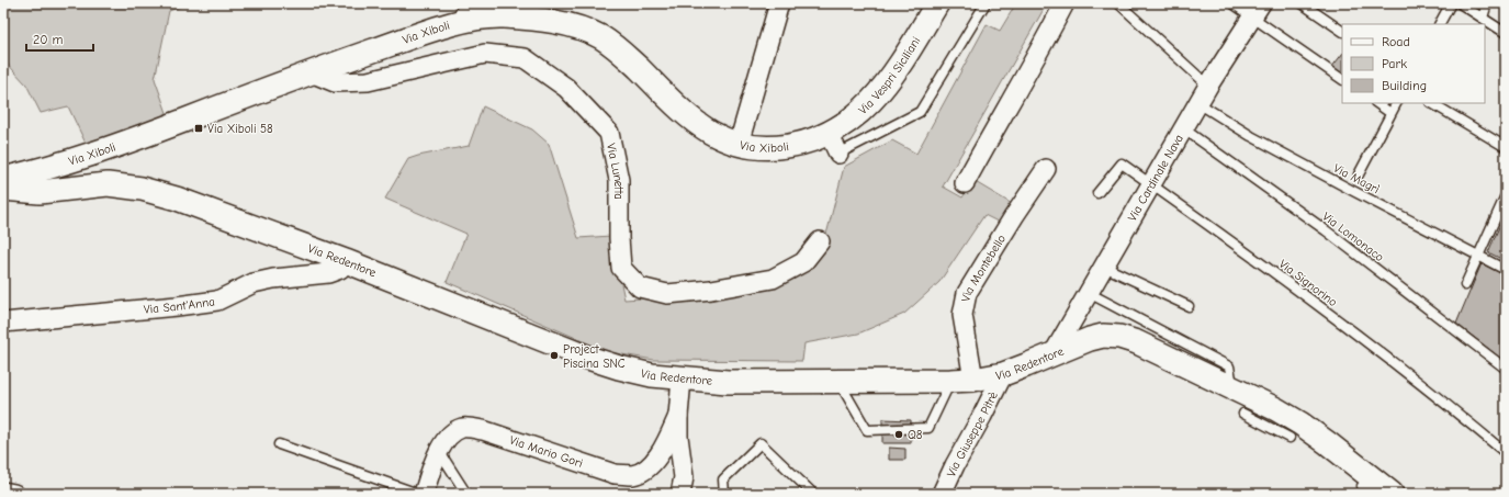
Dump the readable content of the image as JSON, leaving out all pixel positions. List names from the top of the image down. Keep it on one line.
{"streets":{"street":["Via Xiboli","Via Vespri Siciliani","Via Lunetta","Via Cardinale Nava","Via Redentore","Via Montebello","Via Sant'Anna","Via Giuseppe Pitrè","Via Mario Gori"],"lane":["Via Magrì","Via Lomonaco","Via Signorino"]},"crossings":[["Via Xiboli","Via Vespri Siciliani"],["Via Xiboli","Via Lunetta"],["Via Cardinale Nava","Via Magrì"],["Via Cardinale Nava","Via Lomonaco"],["Via Cardinale Nava","Via Redentore"],["Via Cardinale Nava","Via Signorino"],["Via Redentore","Via Montebello"],["Via Redentore","Via Sant'Anna"],["Via Redentore","Via Giuseppe Pitrè"],["Via Redentore","Via Mario Gori"]],"places":{"transit":["Via Xiboli 58"],"other":["Project Piscina SNC","Q8"]},"legend":["Road","Park","Building"],"scale_bar":"20 m"}
